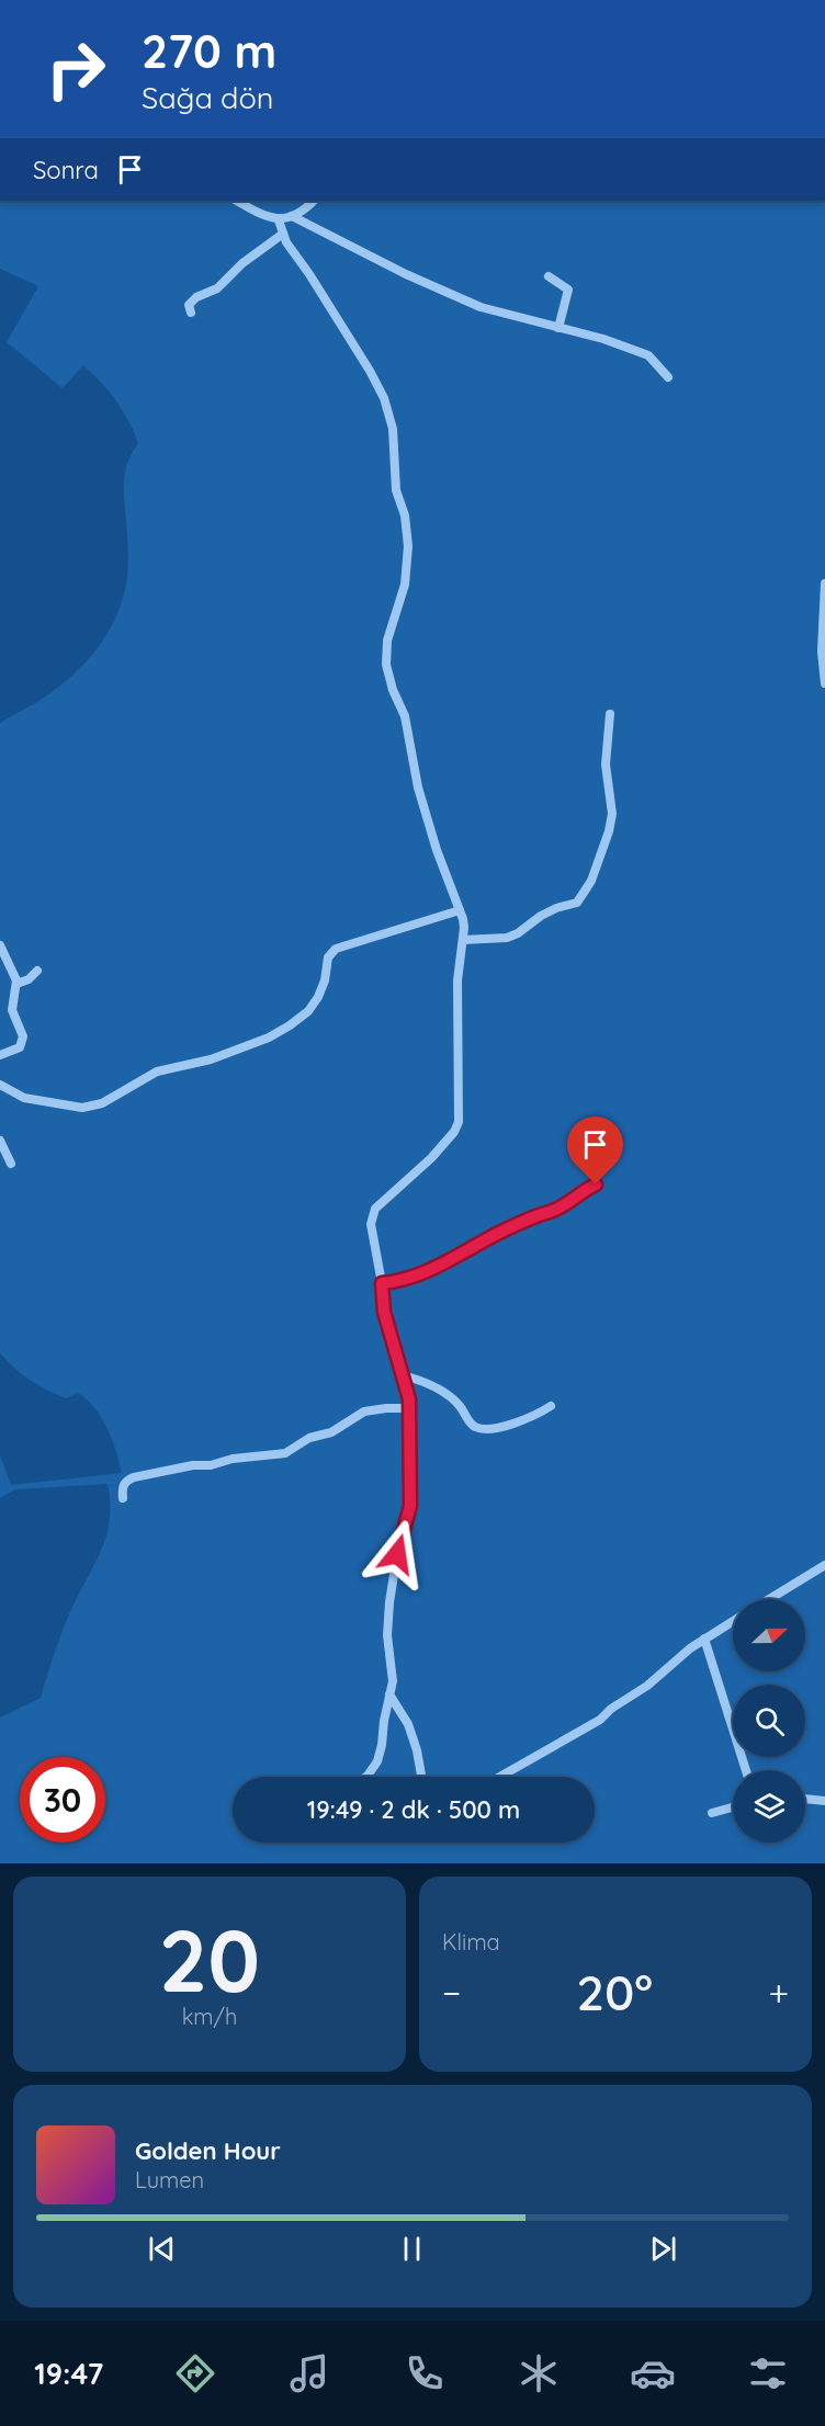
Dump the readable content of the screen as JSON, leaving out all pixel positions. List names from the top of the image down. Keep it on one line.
{"north":"right","page":{"turn":["270 m","Sağa dön"],"then":"Sonra","limit":"30","trip":"19:49 · 2 dk · 500 m","tile":[["20","km/h"],"Klima"],"heat":["−","20°","+"],"song":["Golden Hour","Lumen"],"tabs":"19:47"}}
